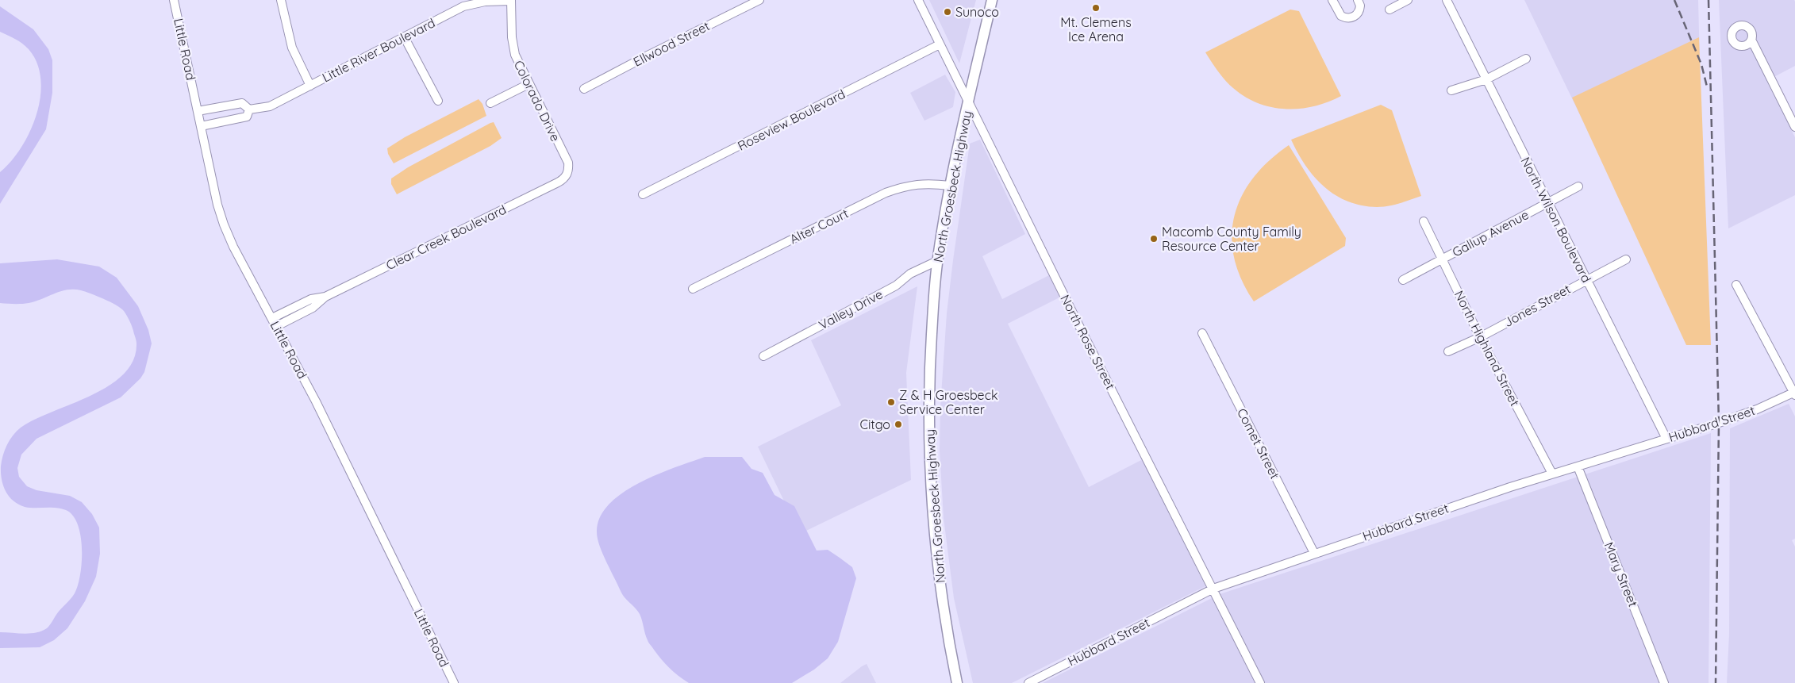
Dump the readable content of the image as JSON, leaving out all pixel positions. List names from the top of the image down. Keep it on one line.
{"streets":{"main road":["North Groesbeck Highway"],"street":["Ellwood Street","Little Road","Little River Boulevard","Colorado Drive","Roseview Boulevard","North Wilson Boulevard","Alter Court","Gallup Avenue","Clear Creek Boulevard","Jones Street","Valley Drive","North Rose Street","North Highland Street","Hubbard Street","Comet Street","Mary Street"]},"crossings":[["Little Road","Little River Boulevard"],["Little Road","Clear Creek Boulevard"],["Little River Boulevard","Colorado Drive"],["Colorado Drive","Clear Creek Boulevard"],["Roseview Boulevard","North Rose Street"],["North Groesbeck Highway","Alter Court"],["North Groesbeck Highway","Valley Drive"],["North Groesbeck Highway","North Rose Street"],["North Wilson Boulevard","Gallup Avenue"],["North Wilson Boulevard","Jones Street"],["North Wilson Boulevard","Hubbard Street"],["Gallup Avenue","North Highland Street"],["Jones Street","North Highland Street"],["North Rose Street","Hubbard Street"],["North Highland Street","Hubbard Street"],["Hubbard Street","Comet Street"],["Hubbard Street","Mary Street"]],"places":["Mt. Clemens Ice Arena","Sunoco","Macomb County Family Resource Center","Z & H Groesbeck Service Center","Citgo"]}
